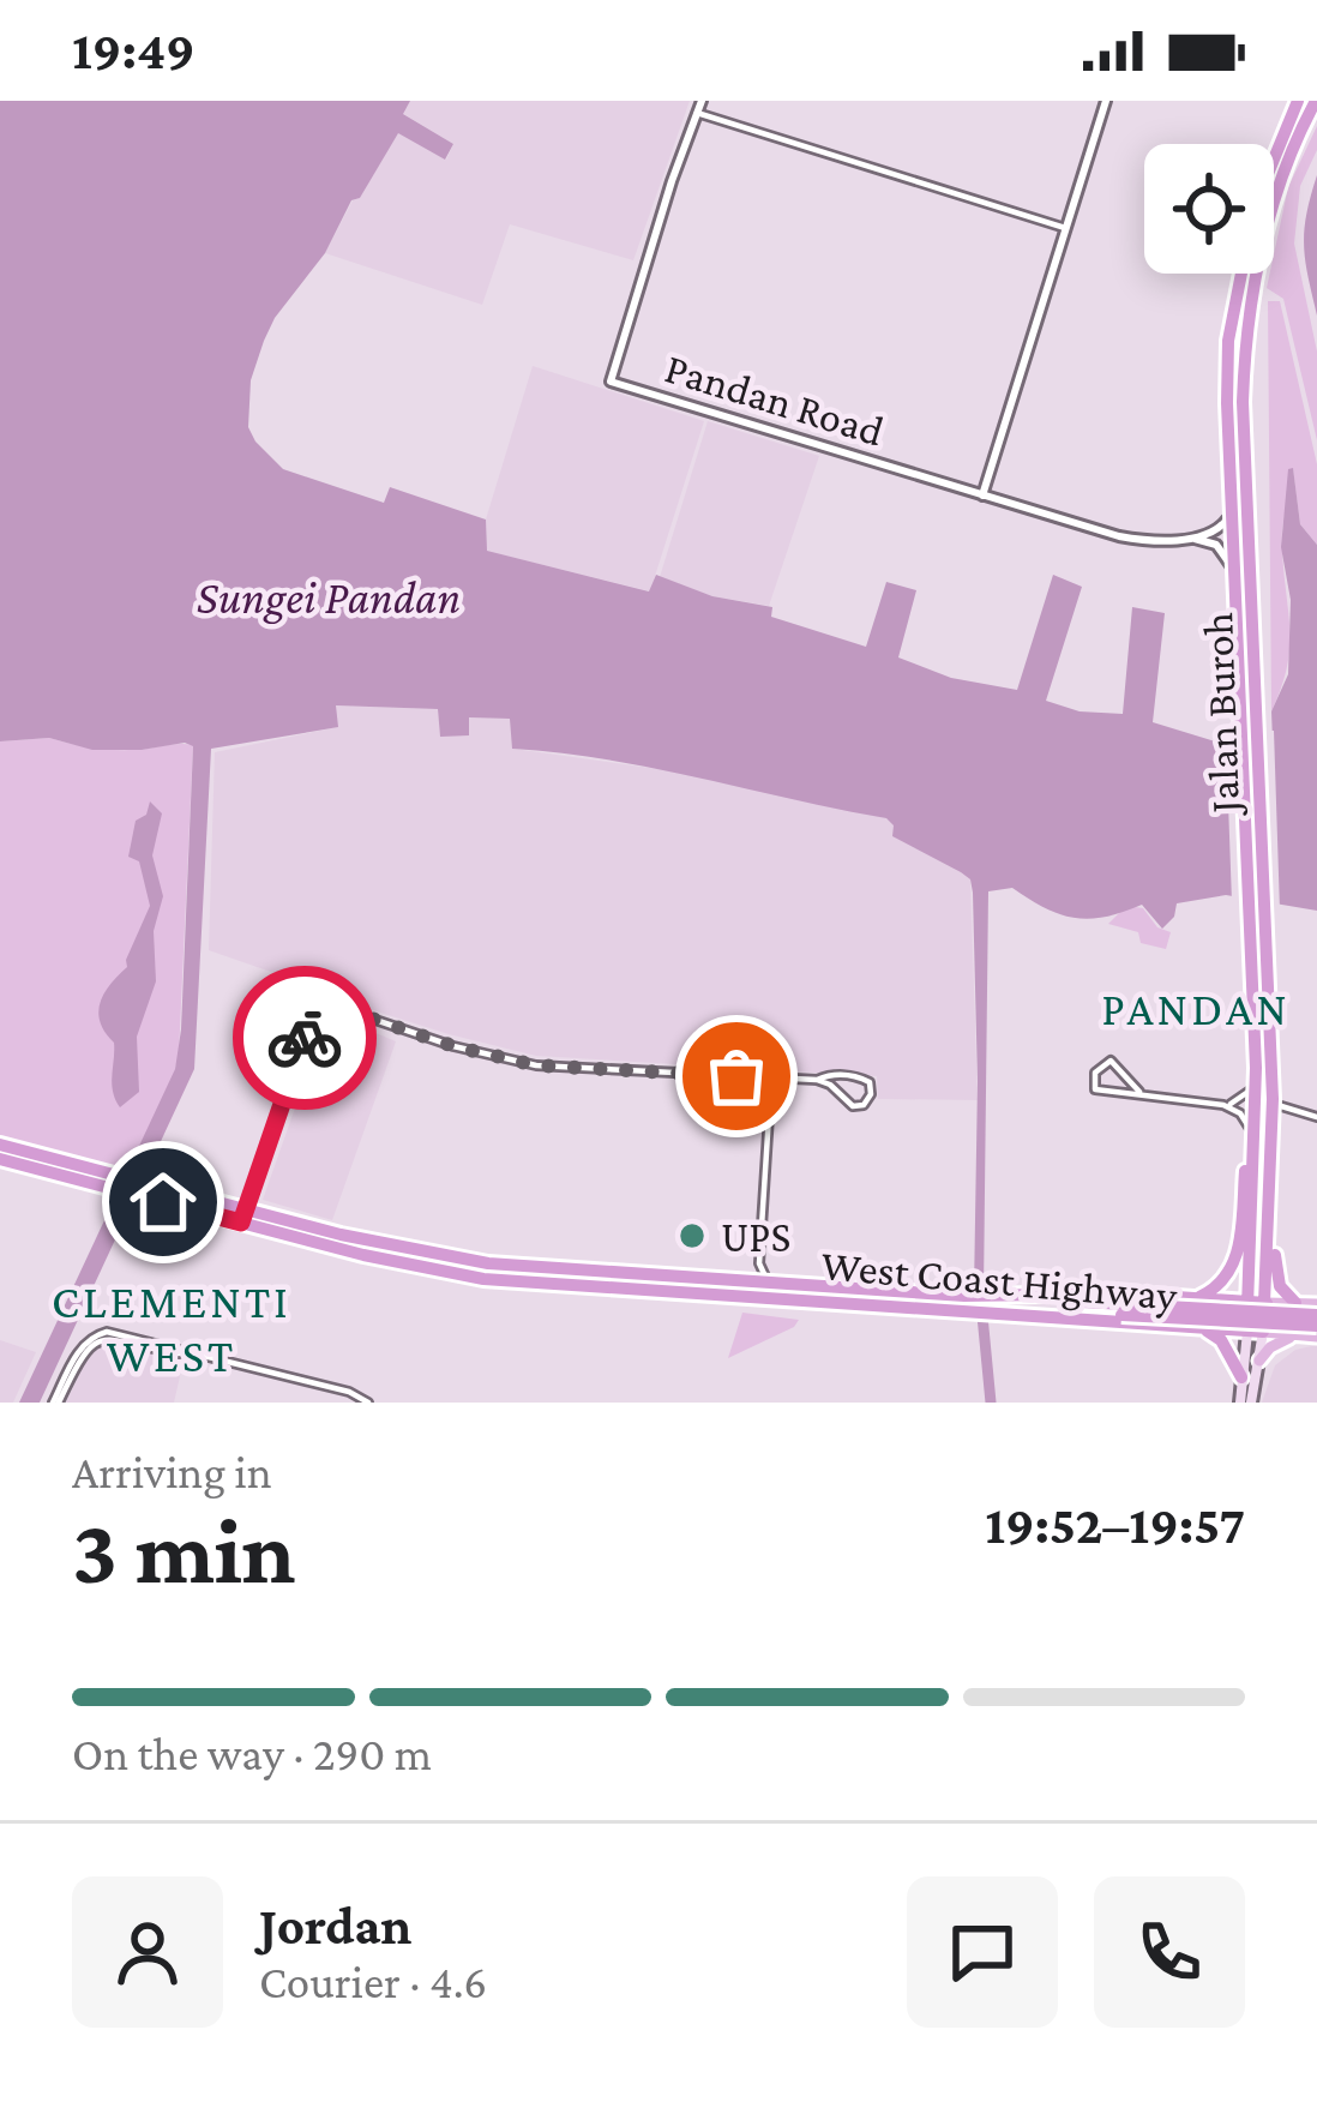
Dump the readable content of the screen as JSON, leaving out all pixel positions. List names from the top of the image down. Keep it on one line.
{"streets":{"highway":["Jalan Buroh","West Coast Highway"],"street":["Pandan Road"]},"crossings":[["Jalan Buroh","West Coast Highway"]],"districts":["PANDAN","CLEMENTI WEST"],"water":["Sungei Pandan"],"places":["UPS"],"page":{"status":"19:49","heading":["3 min","Arriving in","19:52–19:57"],"panel":["Jordan","Courier · 4.6"],"bar":"On the way · 290 m"}}
